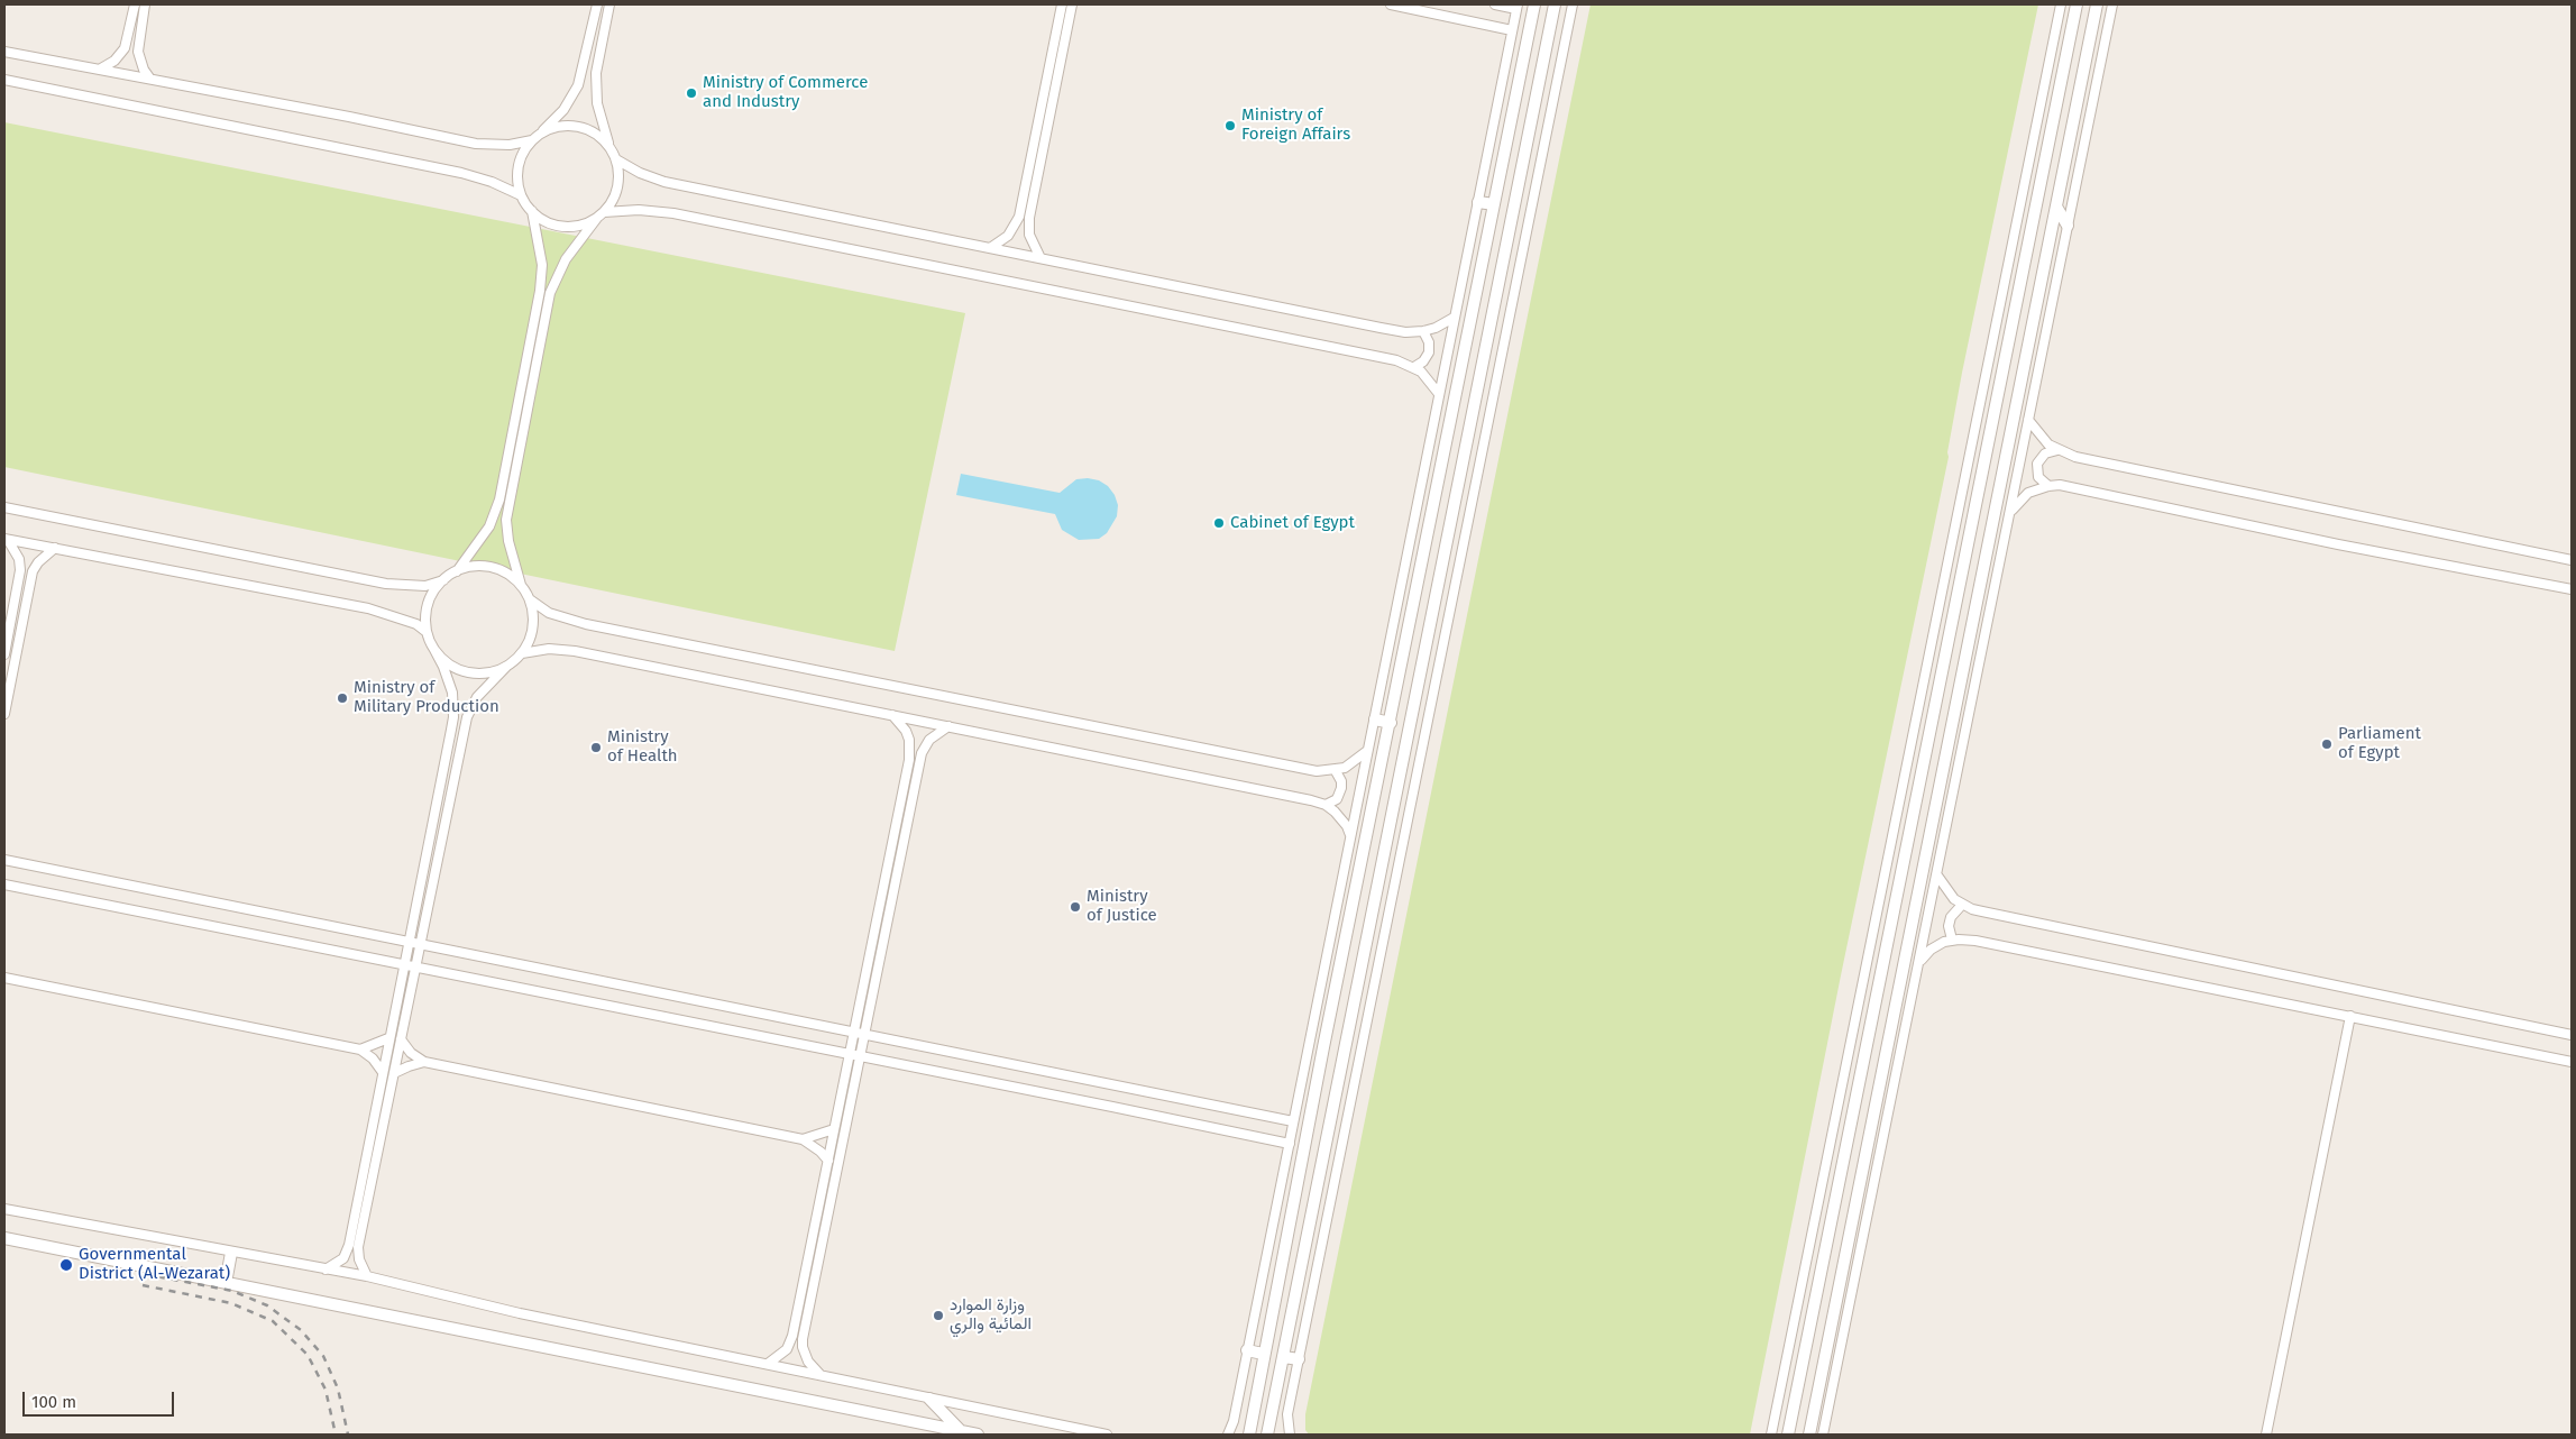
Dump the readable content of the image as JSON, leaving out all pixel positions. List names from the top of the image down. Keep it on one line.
{"places":["Ministry of Commerce and Industry","Ministry of Foreign Affairs","Cabinet of Egypt","Ministry of Military Production","Parliament of Egypt","Ministry of Health","Ministry of Justice","Governmental District (Al-Wezarat)","وزارة الموارد المائية والري"],"scale_bar":"100 m"}
